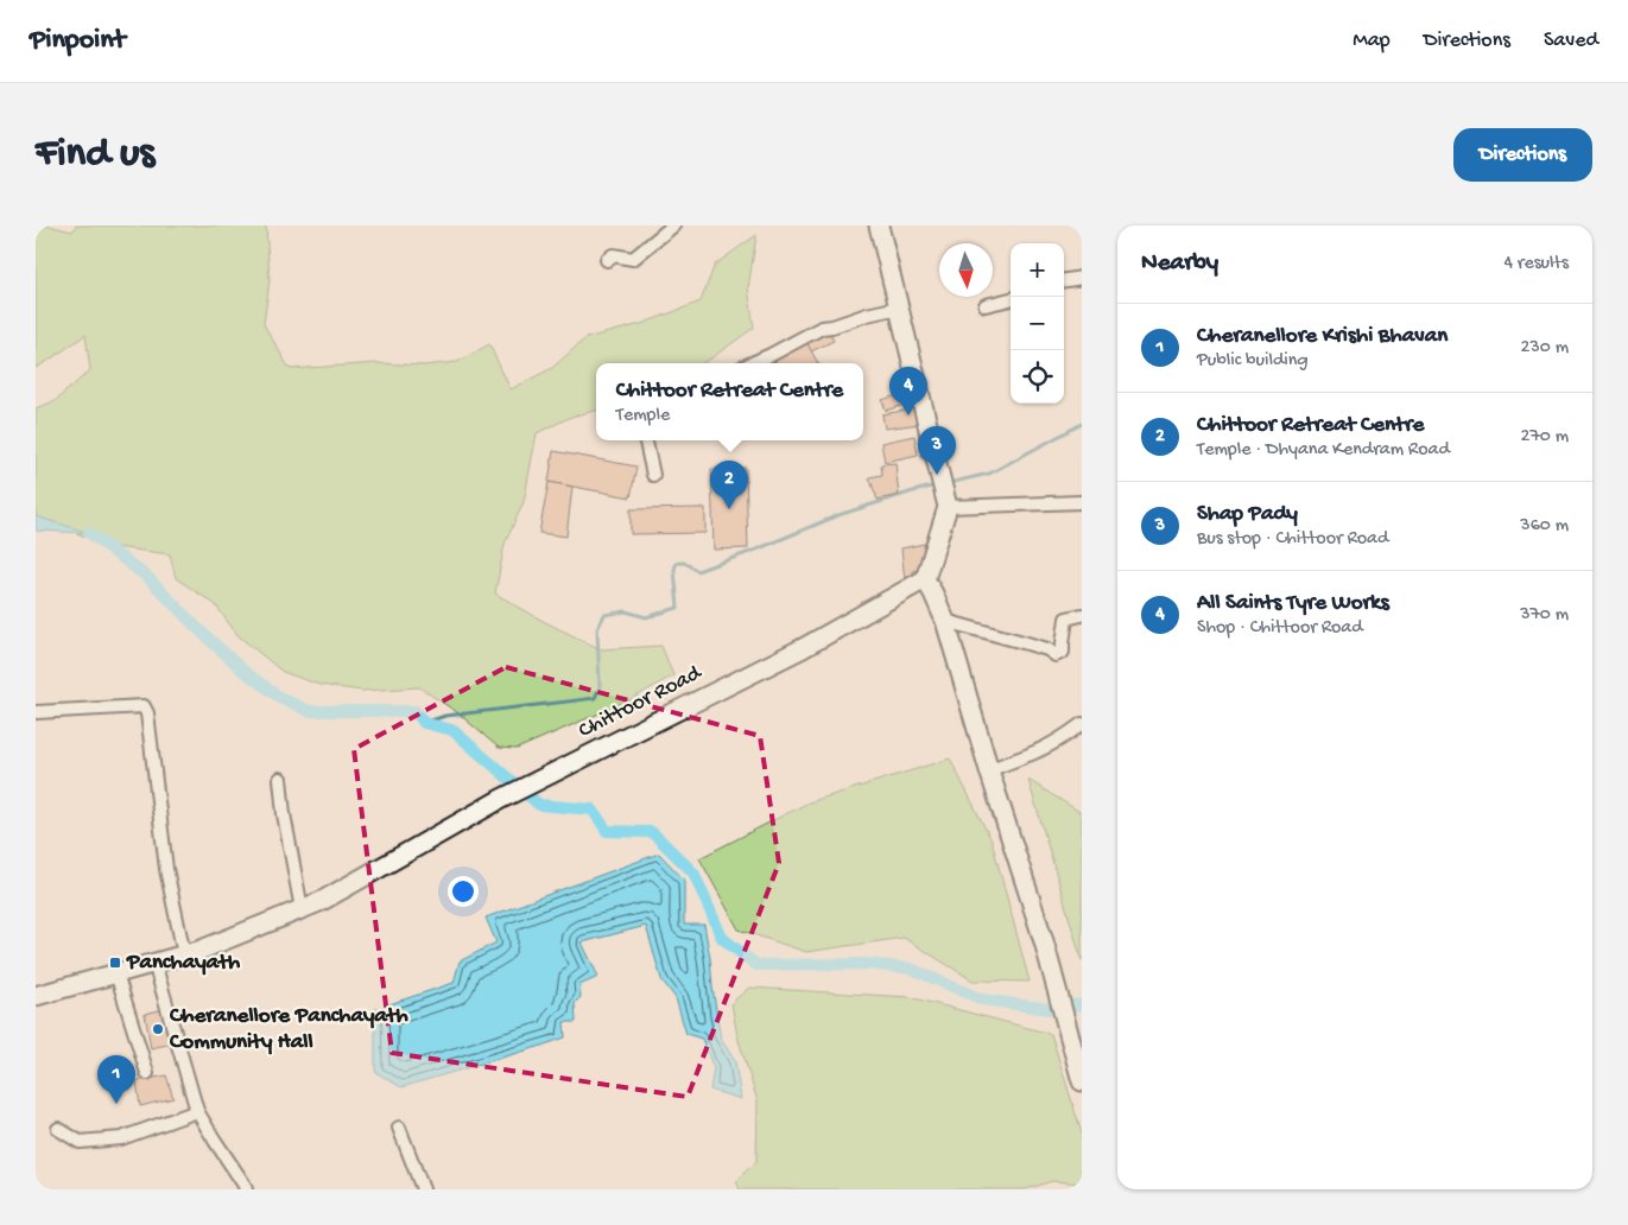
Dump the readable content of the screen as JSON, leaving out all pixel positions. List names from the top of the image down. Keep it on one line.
{"streets":{"main road":["Chittoor Road"]},"places":{"transit":["Panchayath"],"other":["Cheranellore Panchayath Community Hall"]},"north":"bottom","page":{"header":"Pinpoint","nav":["Map","Directions","Saved"],"buttons":"Directions","title":"Find us","heading":["Nearby","4 results"],"map_buttons":["+","−"],"list":[{"mark":"1","name":"Cheranellore Krishi Bhavan","note":"Public building","value":"230 m"},{"mark":"2","name":"Chittoor Retreat Centre","note":"Temple · Dhyana Kendram Road","value":"270 m"},{"mark":"3","name":"Shap Pady","note":"Bus stop · Chittoor Road","value":"360 m"},{"mark":"4","name":"All Saints Tyre Works","note":"Shop · Chittoor Road","value":"370 m"}],"popup":["Chittoor Retreat Centre","Temple"],"pins":["4","3","2","1"]}}
